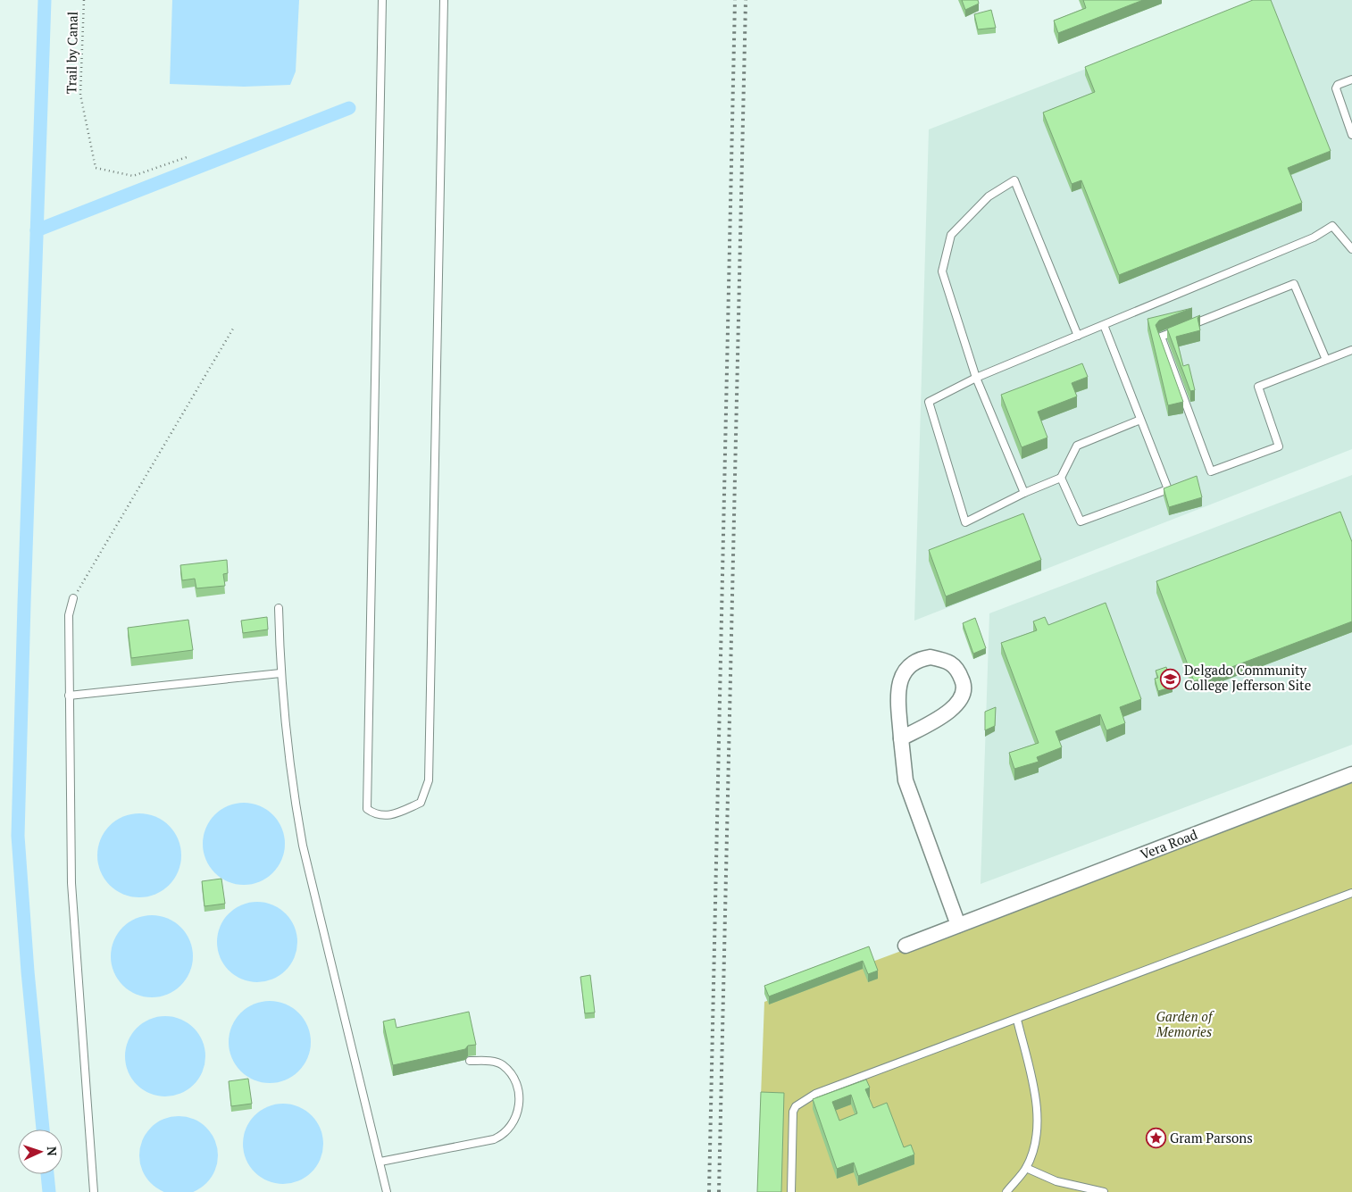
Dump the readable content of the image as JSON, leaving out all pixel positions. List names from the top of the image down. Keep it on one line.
{"streets":{"street":["Vera Road"],"path":["Trail by Canal"]},"parks":["Garden of Memories"],"places":{"school or university":["Delgado Community College Jefferson Site"],"place":["Gram Parsons"]},"north":"right"}
